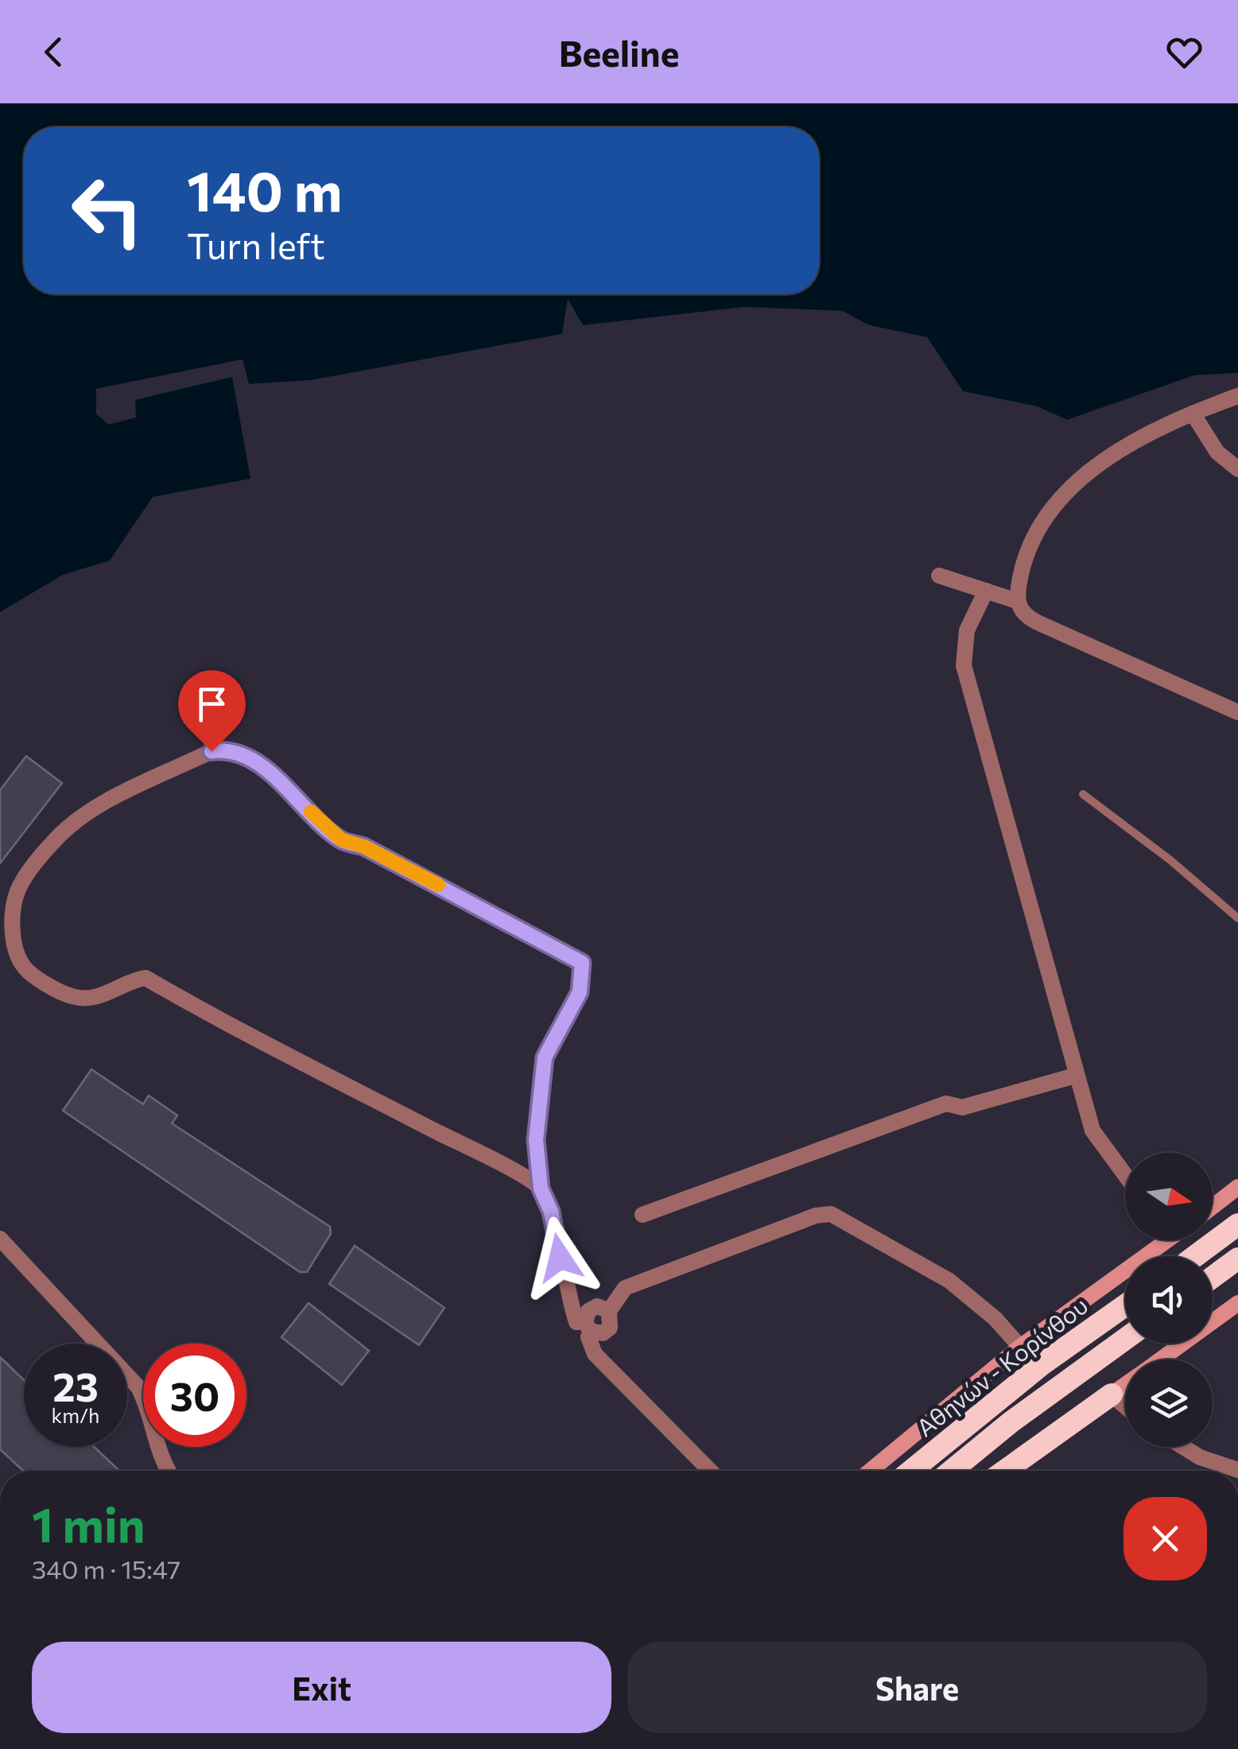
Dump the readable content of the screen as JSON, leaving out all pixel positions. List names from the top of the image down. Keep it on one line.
{"streets":{"highway":["Αθηνών - Κορίνθου"]},"north":"right","page":{"header":"Beeline","turn":["140 m","Turn left"],"speed":"23 km/h","limit":"30","heading":["1 min","340 m · 15:47"],"buttons":["Exit","Share"]}}
